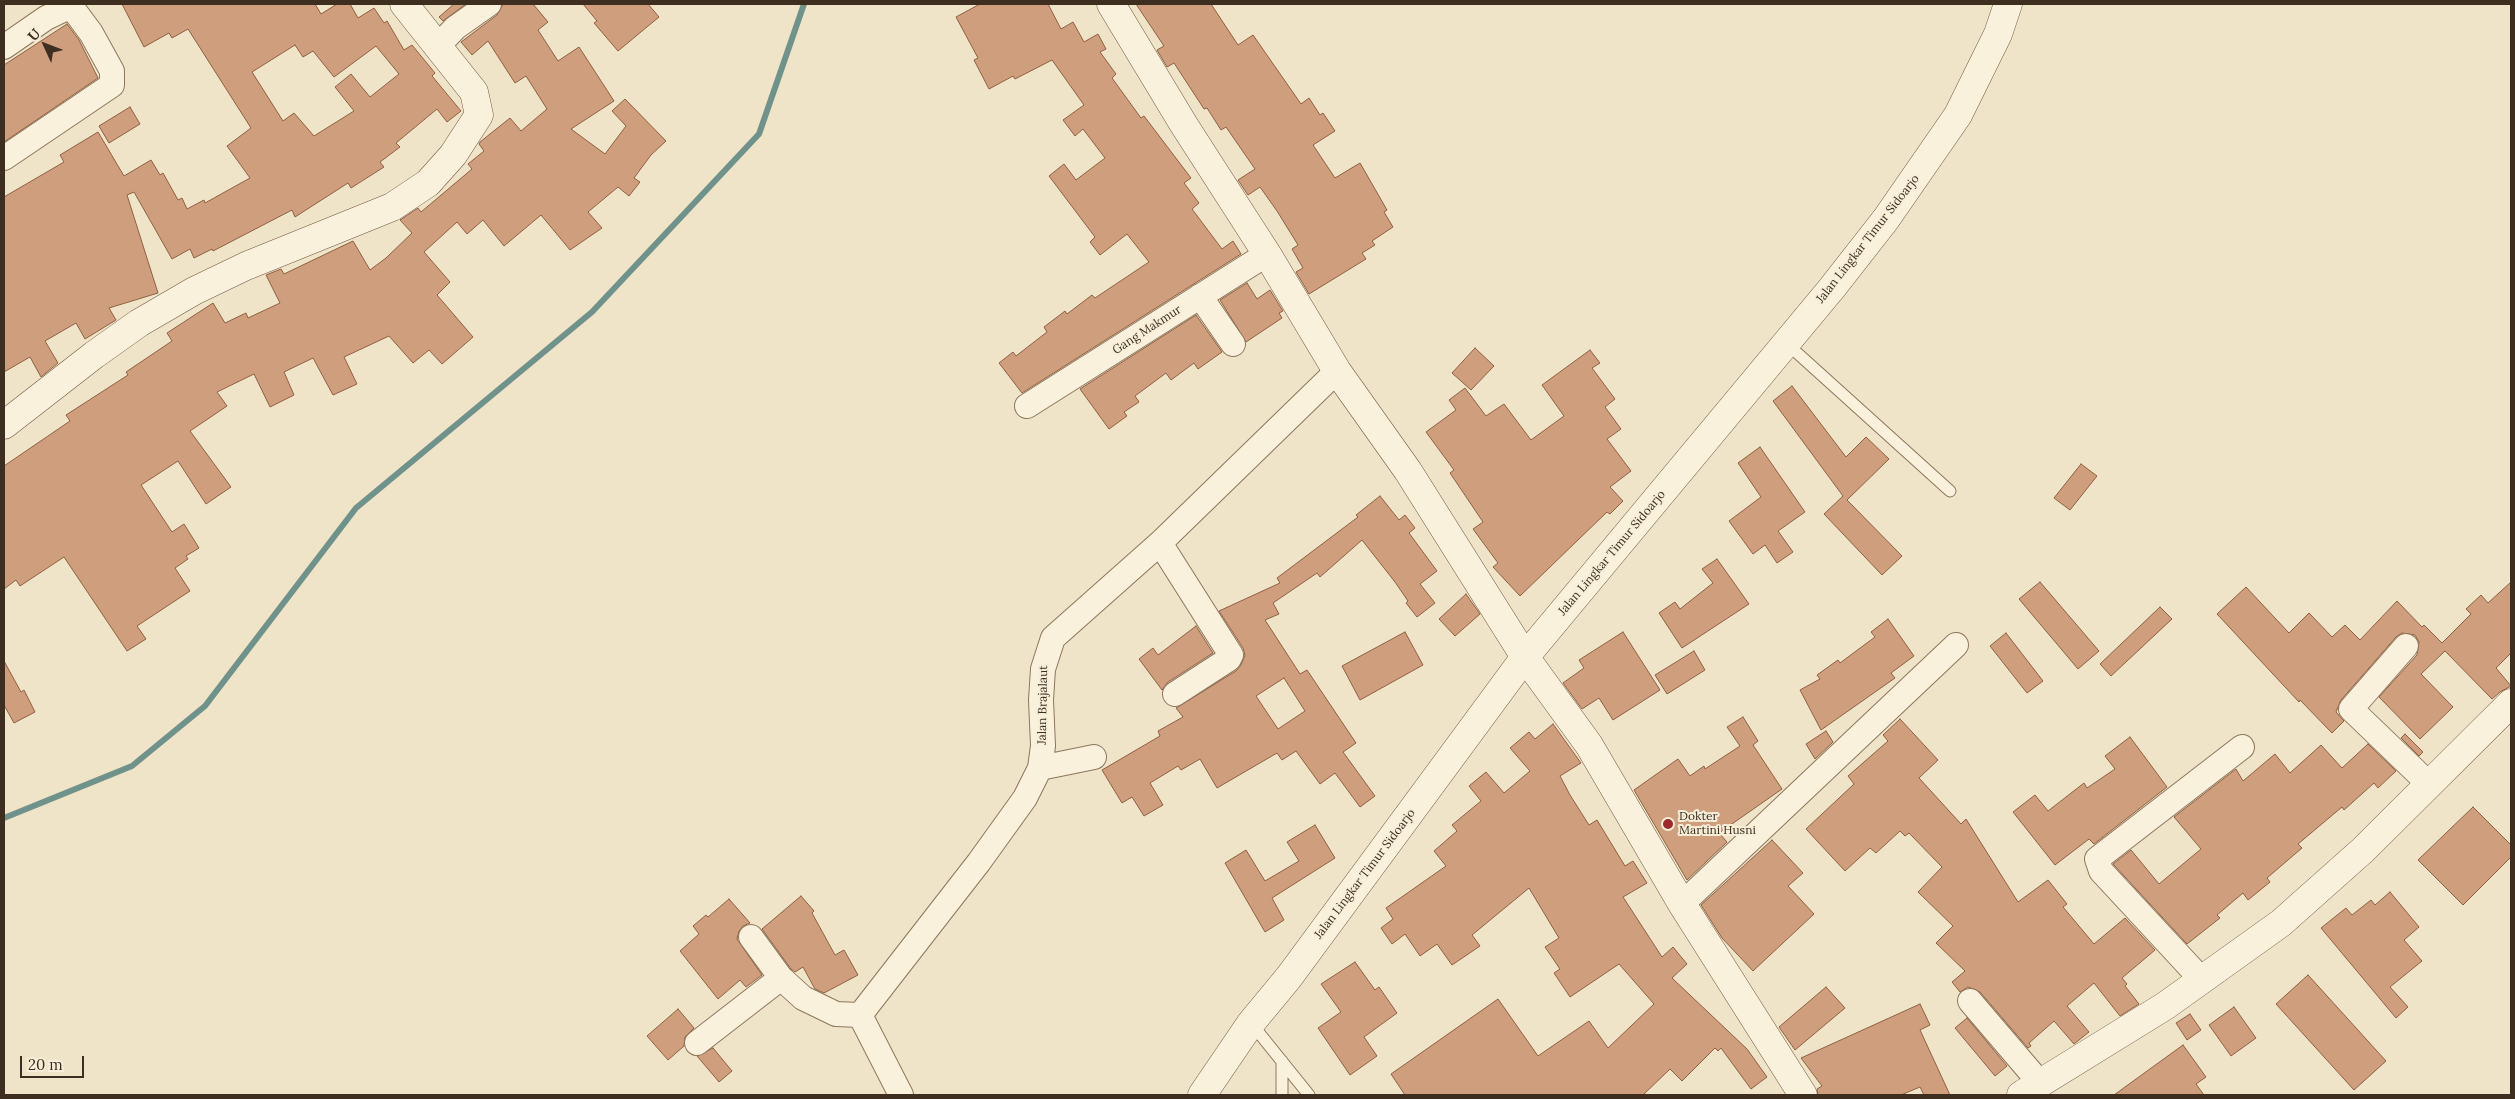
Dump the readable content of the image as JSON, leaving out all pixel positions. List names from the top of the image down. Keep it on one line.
{"streets":{"street":["Jalan Lingkar Timur Sidoarjo","Gang Makmur","Jalan Brajalaut"]},"places":["Dokter Martini Husni"],"scale_bar":"20 m","north":"top left"}
